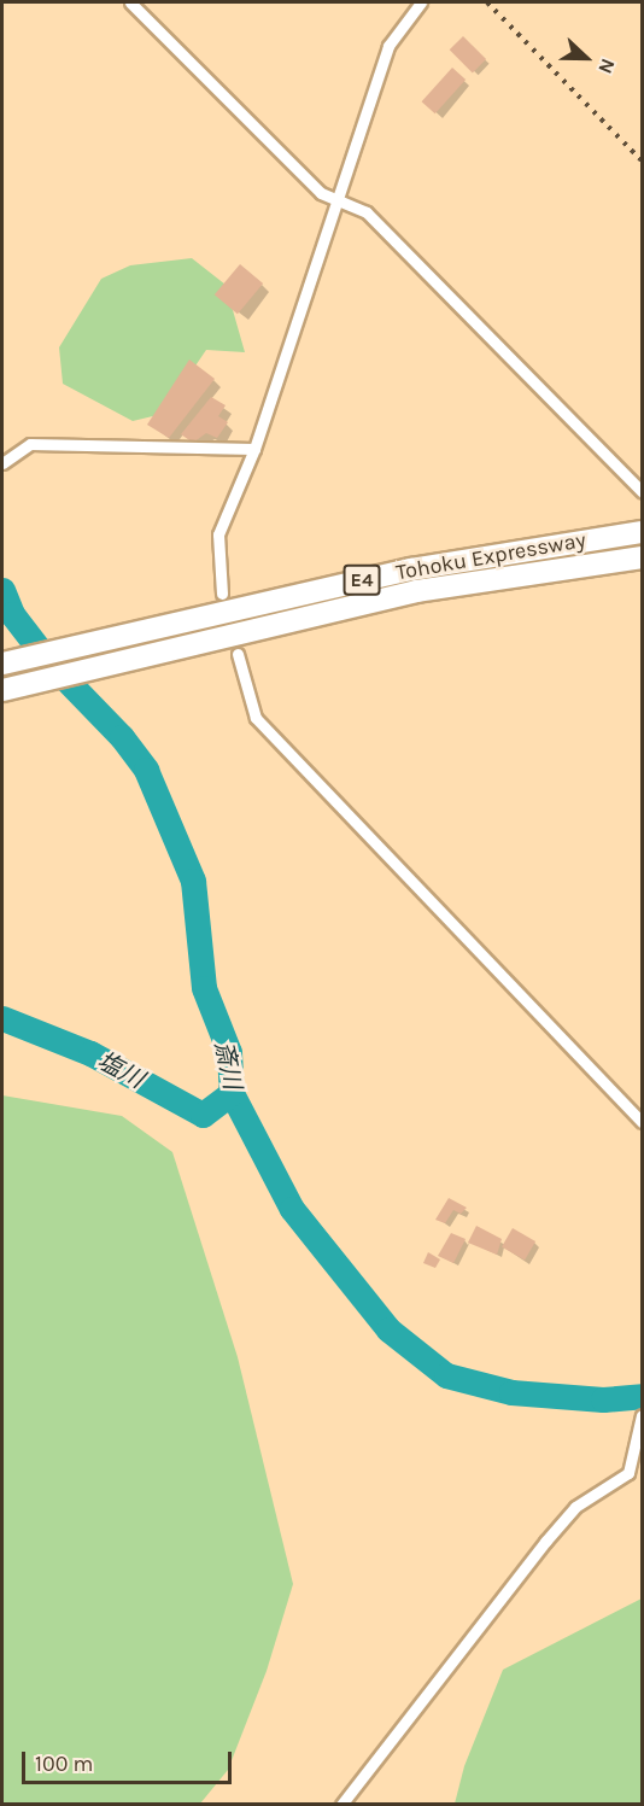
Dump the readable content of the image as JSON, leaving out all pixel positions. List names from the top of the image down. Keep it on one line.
{"streets":{"highway":["Tohoku Expressway","E4"]},"water":["斎川","塩川"],"scale_bar":"100 m","north":"right"}
